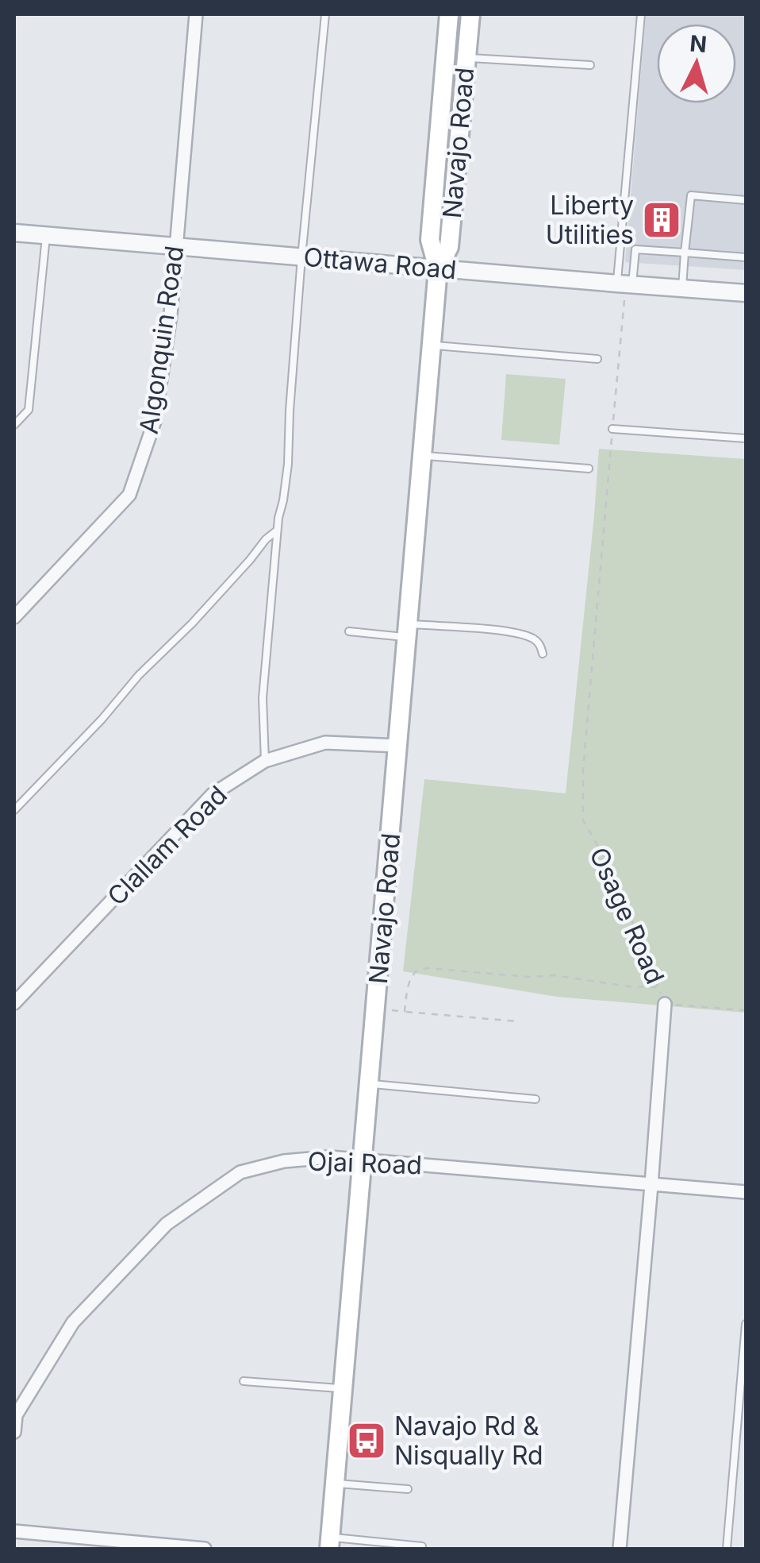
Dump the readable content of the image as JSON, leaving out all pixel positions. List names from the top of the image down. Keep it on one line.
{"streets":{"main road":["Navajo Road"],"street":["Ottawa Road","Algonquin Road","Clallam Road","Osage Road","Ojai Road"]},"crossings":[["Navajo Road","Ottawa Road"],["Navajo Road","Clallam Road"],["Navajo Road","Ojai Road"],["Ottawa Road","Algonquin Road"],["Ottawa Road","Osage Road"],["Osage Road","Ojai Road"]],"places":{"building":["Liberty Utilities"],"bus stop":["Navajo Rd & Nisqually Rd"]},"north":"top"}
